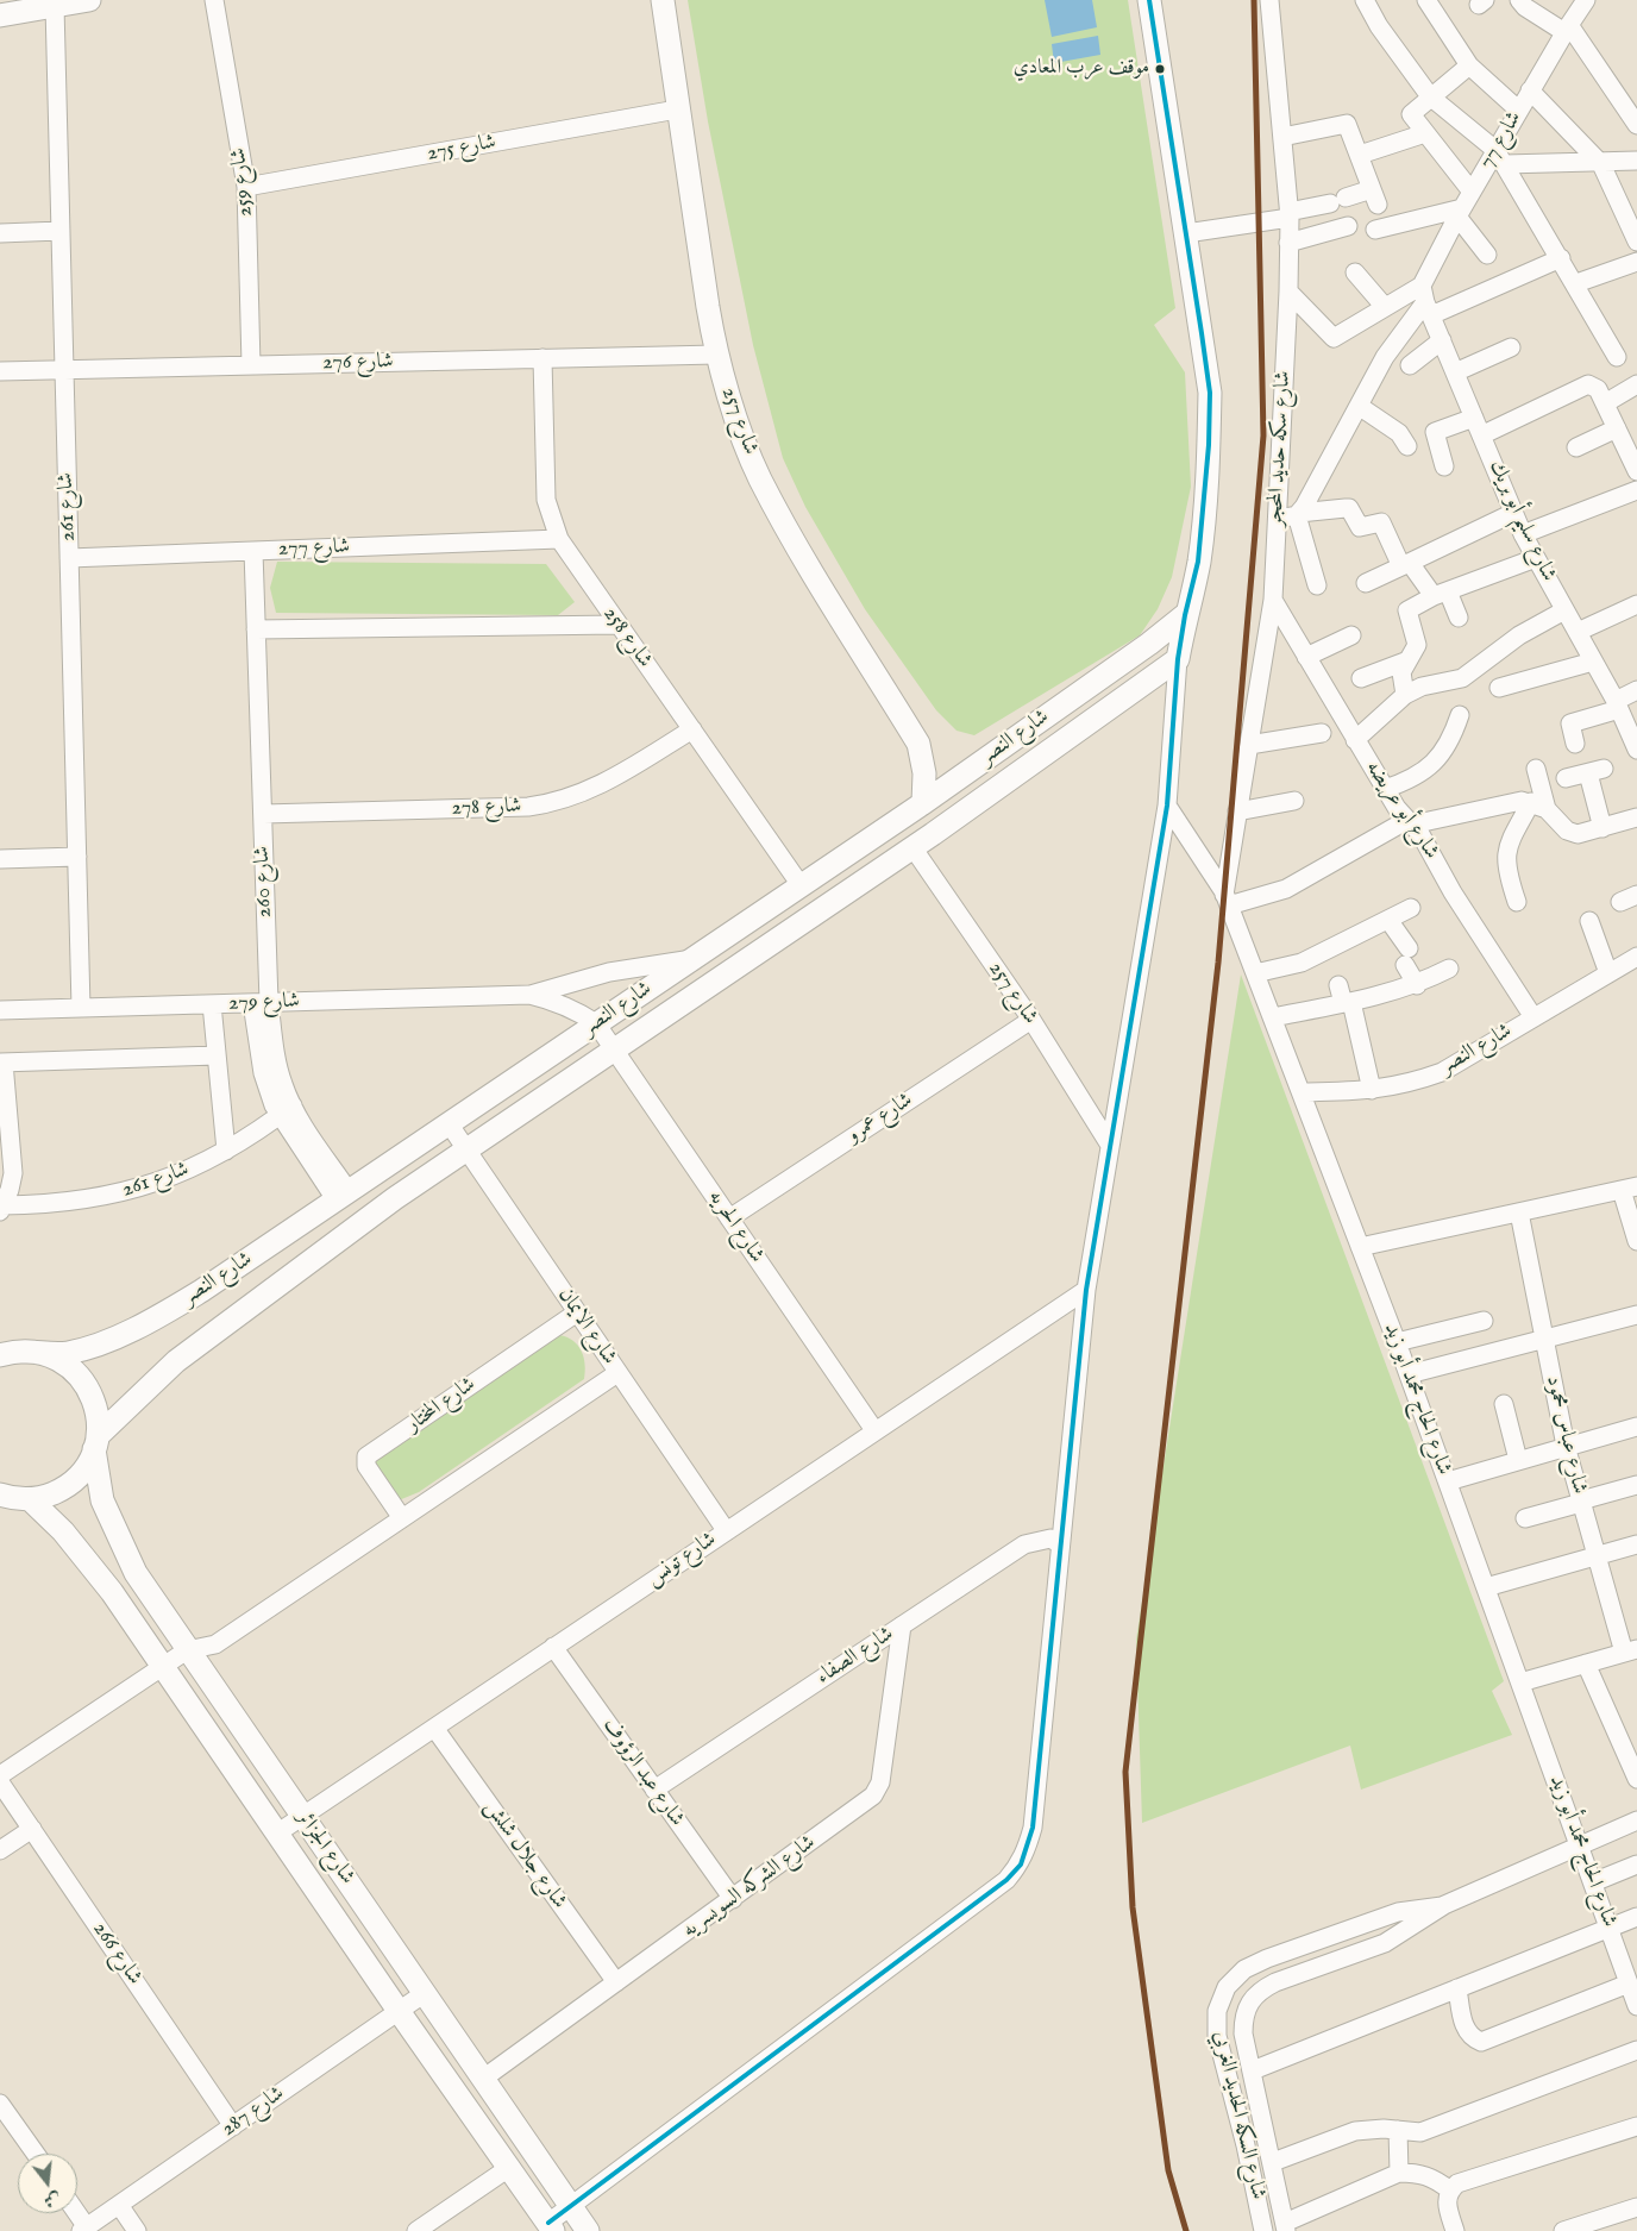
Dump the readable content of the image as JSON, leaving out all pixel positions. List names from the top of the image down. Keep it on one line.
{"streets":{"street":["شارع 77","شارع 275","شارع 259","شارع 276","شارع 257","شارع سكه حديد المحجر","شارع 261","شارع سليم أبو بريك","شارع 277","شارع 258","شارع النصر","شارع 278","شارع أبو عريضه","شارع 260","شارع 279","شارع عمرو","شارع الحريه","شارع الايمان","شارع الحاج محمد أبو زيد","شارع المختار","شارع عباس محمود","شارع تونس","شارع الصفاء","شارع عبد الرؤوف","شارع الجزائر","شارع جلال شلش","شارع الشركه السويسريه","شارع 266","شارع 287","شارع السكه الحديد الغربي"]},"crossings":[["شارع 77","شارع سليم أبو بريك"],["شارع 275","شارع 259"],["شارع 275","شارع 257"],["شارع 259","شارع 276"],["شارع 276","شارع 257"],["شارع 276","شارع 261"],["شارع 276","شارع 258"],["شارع 257","شارع النصر"],["شارع 257","شارع عمرو"],["شارع سكه حديد المحجر","شارع أبو عريضه"],["شارع سكه حديد المحجر","شارع الحاج محمد أبو زيد"],["شارع 261","شارع 277"],["شارع 261","شارع 260"],["شارع 261","شارع 279"],["شارع 277","شارع 258"],["شارع 277","شارع 260"],["شارع 258","شارع النصر"],["شارع 258","شارع 278"],["شارع النصر","شارع أبو عريضه"],["شارع النصر","شارع 260"],["شارع النصر","شارع 279"],["شارع النصر","شارع الحريه"],["شارع النصر","شارع الايمان"],["شارع النصر","شارع الحاج محمد أبو زيد"],["شارع النصر","شارع الجزائر"],["شارع 278","شارع 260"],["شارع 260","شارع 279"],["شارع 279","شارع الحريه"],["شارع عمرو","شارع الحريه"],["شارع الحريه","شارع تونس"],["شارع الايمان","شارع المختار"],["شارع الايمان","شارع تونس"],["شارع الحاج محمد أبو زيد","شارع السكه الحديد الغربي"],["شارع تونس","شارع عبد الرؤوف"],["شارع تونس","شارع الجزائر"],["شارع تونس","شارع جلال شلش"],["شارع الصفاء","شارع عبد الرؤوف"],["شارع الصفاء","شارع الشركه السويسريه"],["شارع عبد الرؤوف","شارع الشركه السويسريه"],["شارع الجزائر","شارع الشركه السويسريه"],["شارع الجزائر","شارع 287"],["شارع جلال شلش","شارع الشركه السويسريه"],["شارع 266","شارع 287"]],"places":["موقف عرب المعادي"],"north":"bottom"}
